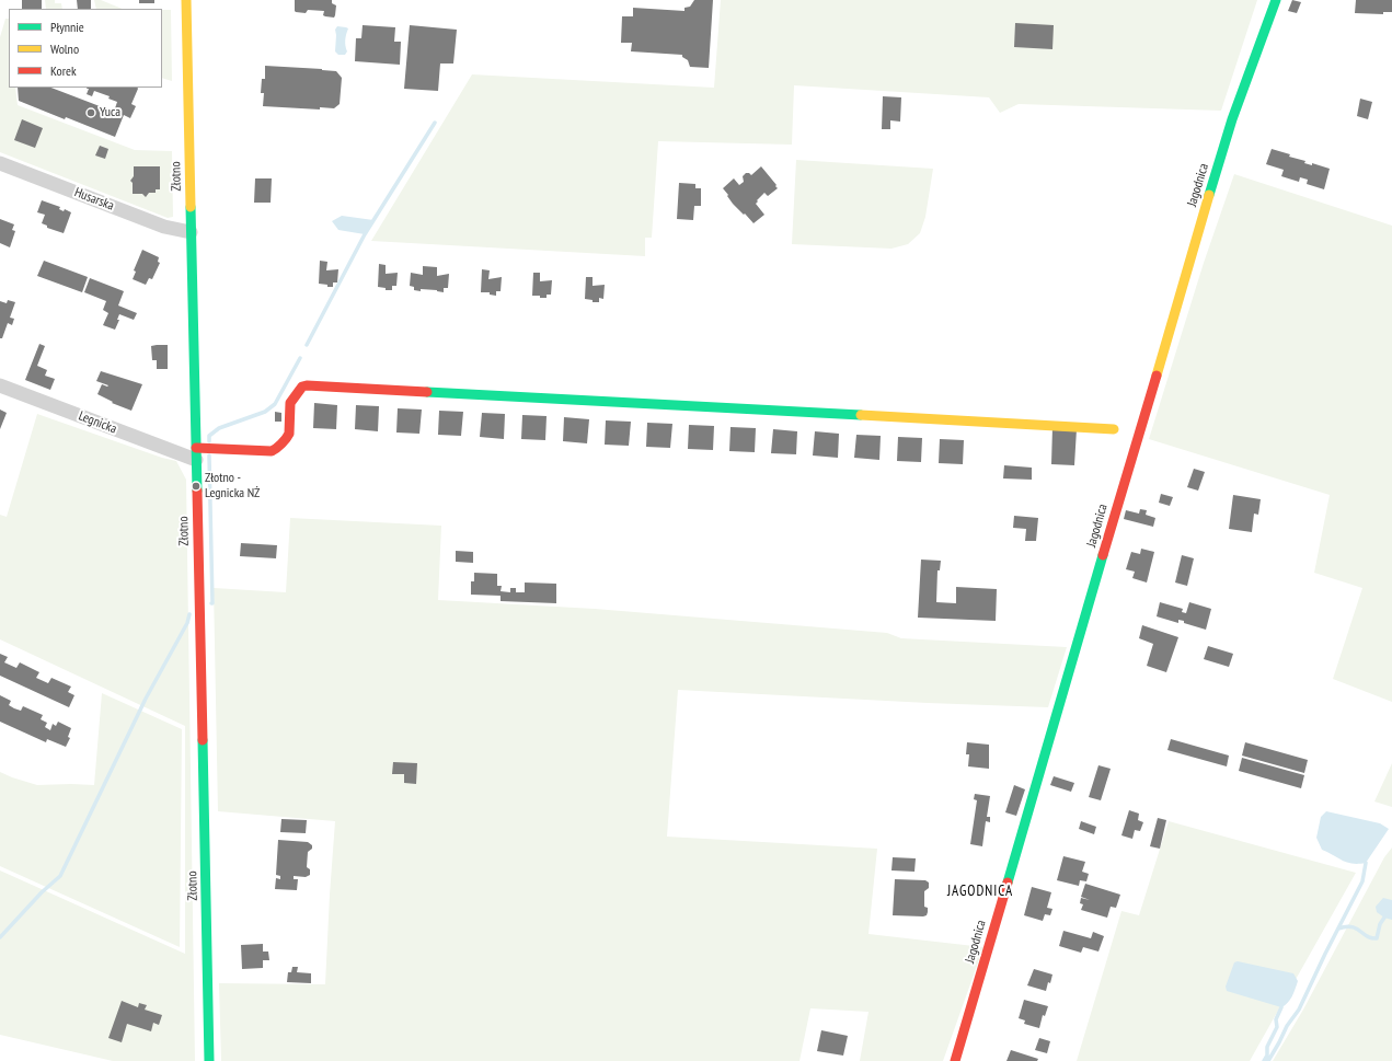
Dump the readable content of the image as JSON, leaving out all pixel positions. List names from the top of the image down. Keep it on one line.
{"streets":{"street":["Złotno","Jagodnica","Husarska","Legnicka"]},"crossings":[["Złotno","Husarska"],["Złotno","Legnicka"]],"districts":["JAGODNICA"],"places":["Yuca","Złotno - Legnicka NŻ"],"legend":["Płynnie","Wolno","Korek"]}
